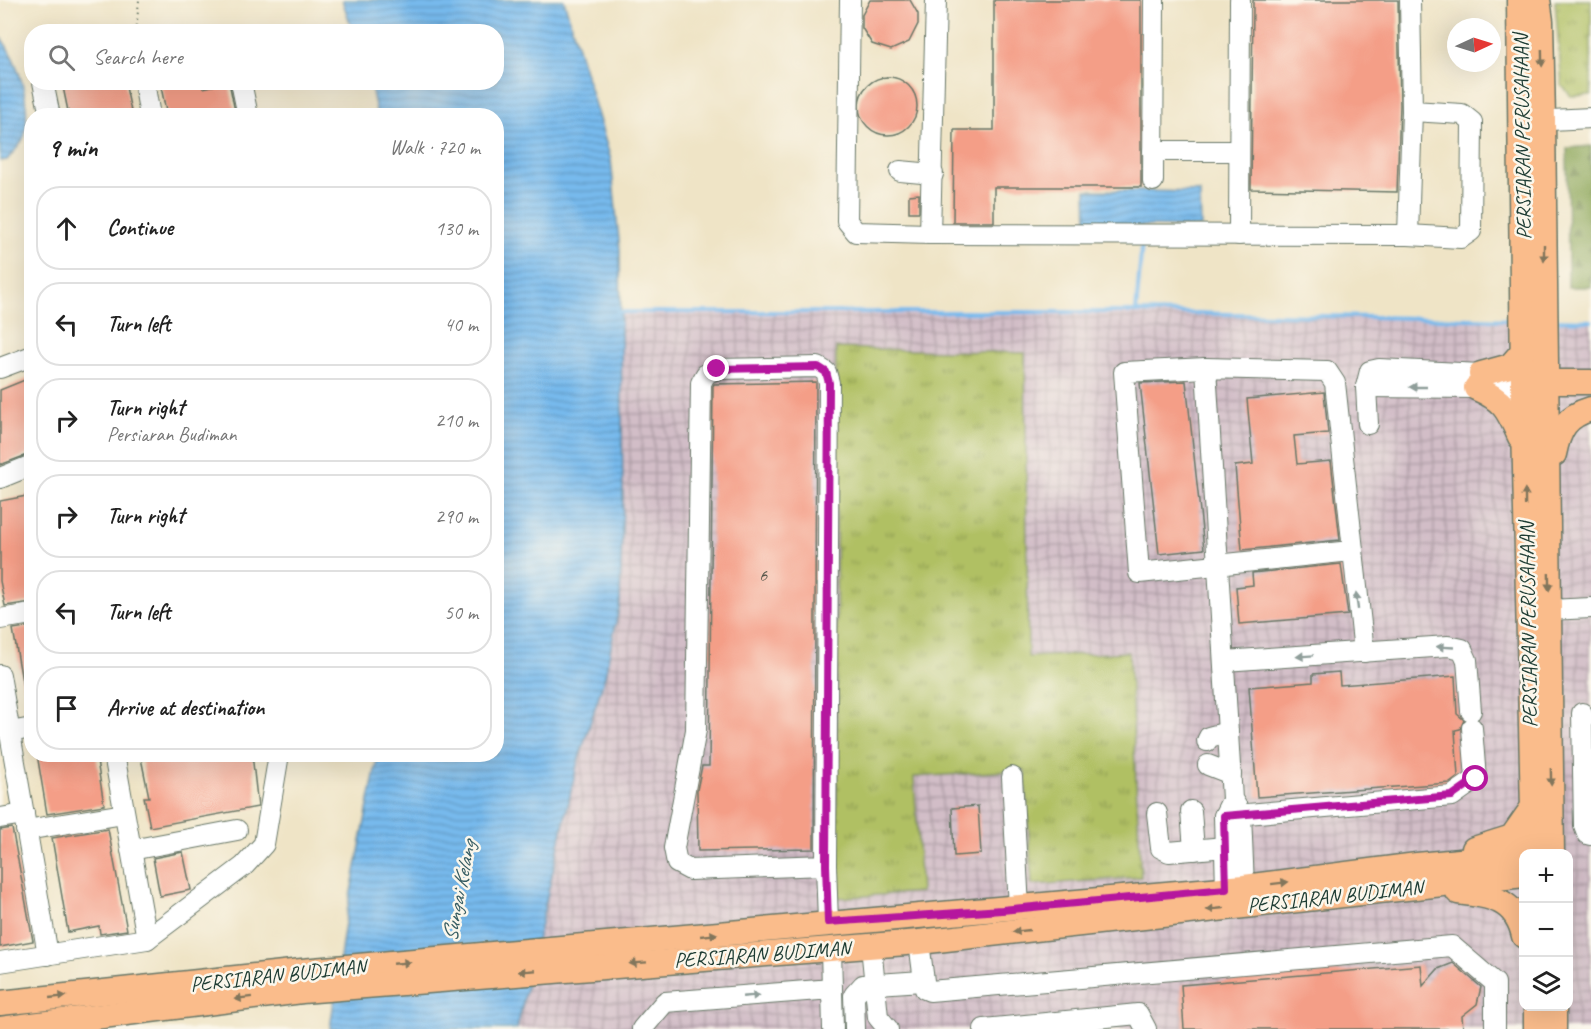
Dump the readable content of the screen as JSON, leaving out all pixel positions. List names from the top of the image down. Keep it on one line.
{"streets":{"main road":["PERSIARAN PERUSAHAAN","PERSIARAN BUDIMAN"]},"water":["Sungai Kelang"],"house_numbers":["6"],"north":"right","page":{"search":"Search here","heading":["9 min","Walk · 720 m"],"list":[["Continue","130 m"],["Turn left","40 m"],["Turn right","Persiaran Budiman","210 m"],["Turn right","290 m"],["Turn left","50 m"],"Arrive at destination"],"map_buttons":["+","−"]}}
